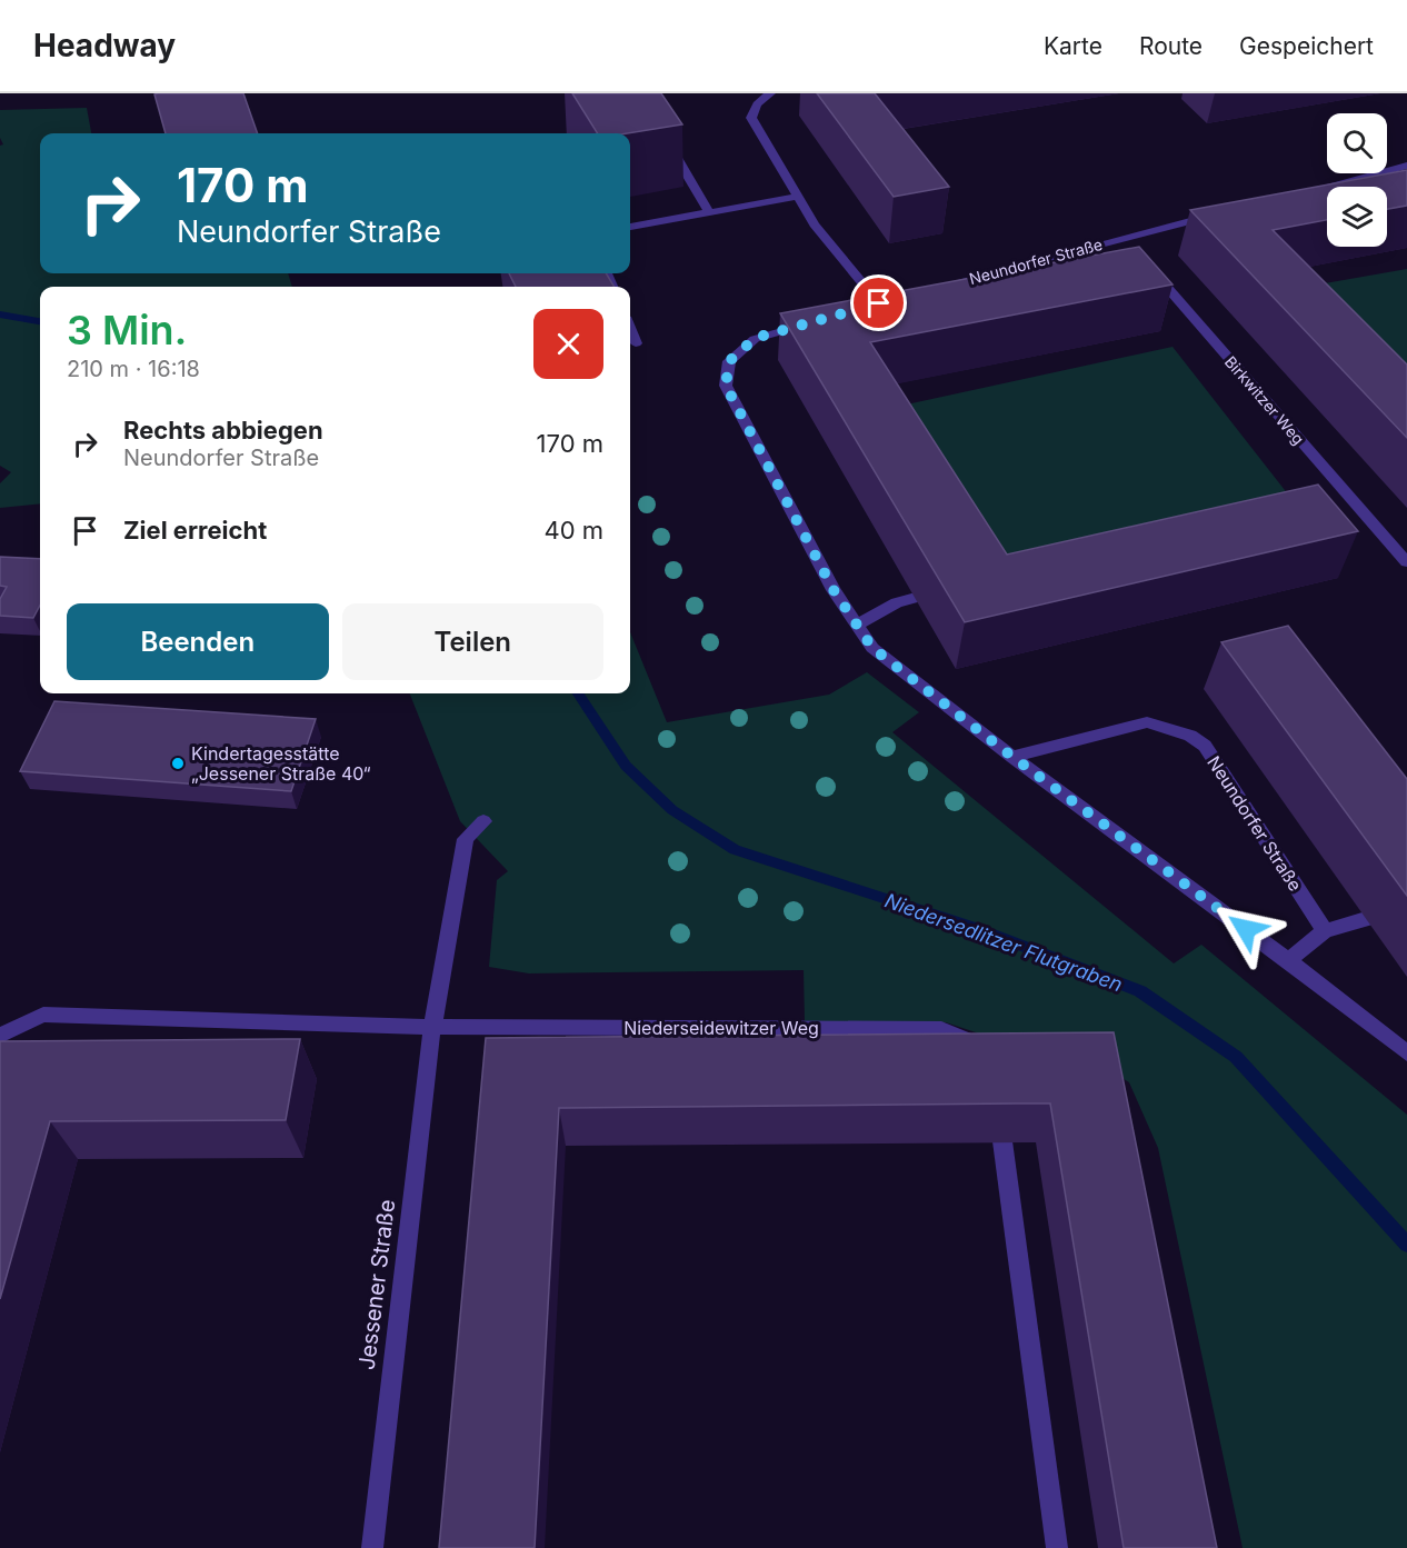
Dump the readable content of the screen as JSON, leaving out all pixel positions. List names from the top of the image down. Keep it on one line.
{"streets":{"street":["Neundorfer Straße","Birkwitzer Weg","Niederseidewitzer Weg","Jessener Straße"]},"crossings":[["Niederseidewitzer Weg","Jessener Straße"]],"water":["Niedersedlitzer Flutgraben"],"places":["Kindertagesstätte „Jessener Straße 40“"],"page":{"header":"Headway","nav":["Karte","Route","Gespeichert"],"turn":["170 m","Neundorfer Straße"],"heading":["3 Min.","210 m · 16:18"],"list":[{"name":"Rechts abbiegen","note":"Neundorfer Straße","value":"170 m"},{"name":"Ziel erreicht","value":"40 m"}],"buttons":["Beenden","Teilen"]}}
